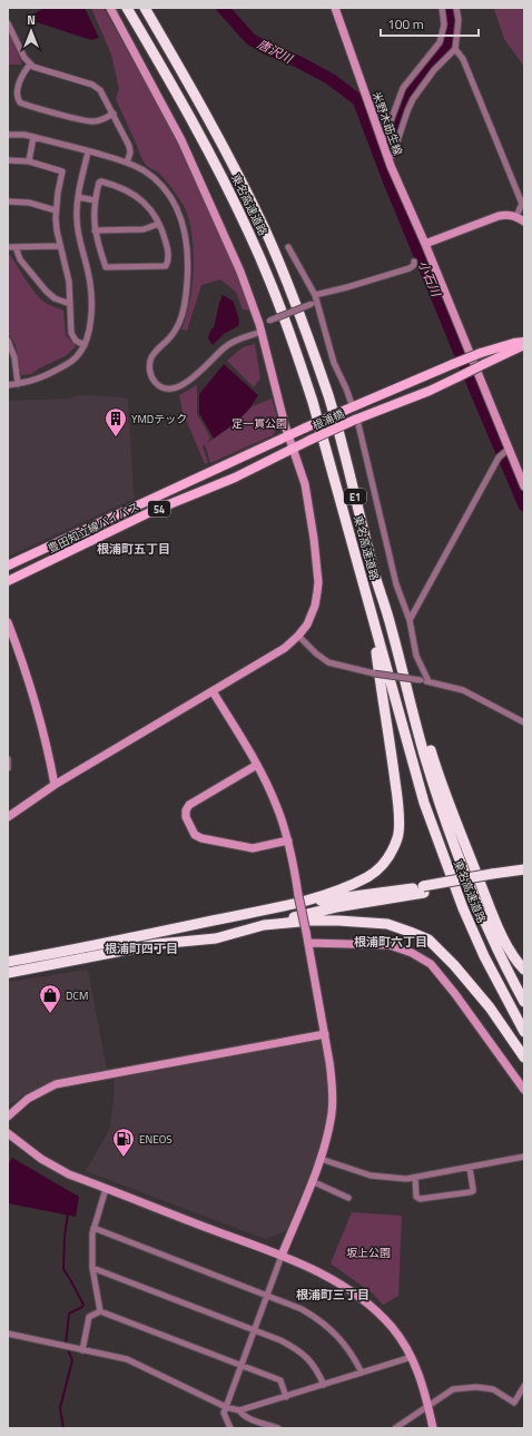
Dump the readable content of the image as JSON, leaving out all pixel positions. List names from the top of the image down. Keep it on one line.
{"streets":{"highway":["東名高速道路","E1"],"main road":["根浦橋","54","豊田知立線バイパス"],"street":["米野木莇生線"]},"crossings":[["根浦橋","54"],["根浦橋","豊田知立線バイパス"]],"districts":["根浦町五丁目","根浦町六丁目","根浦町四丁目","根浦町三丁目"],"water":["唐沢川","小石川"],"parks":["定一貫公園","坂上公園"],"places":{"building":["YMDテック"],"shop":["DCM"],"fuel station":["ENEOS"]},"scale_bar":"100 m","north":"top"}
